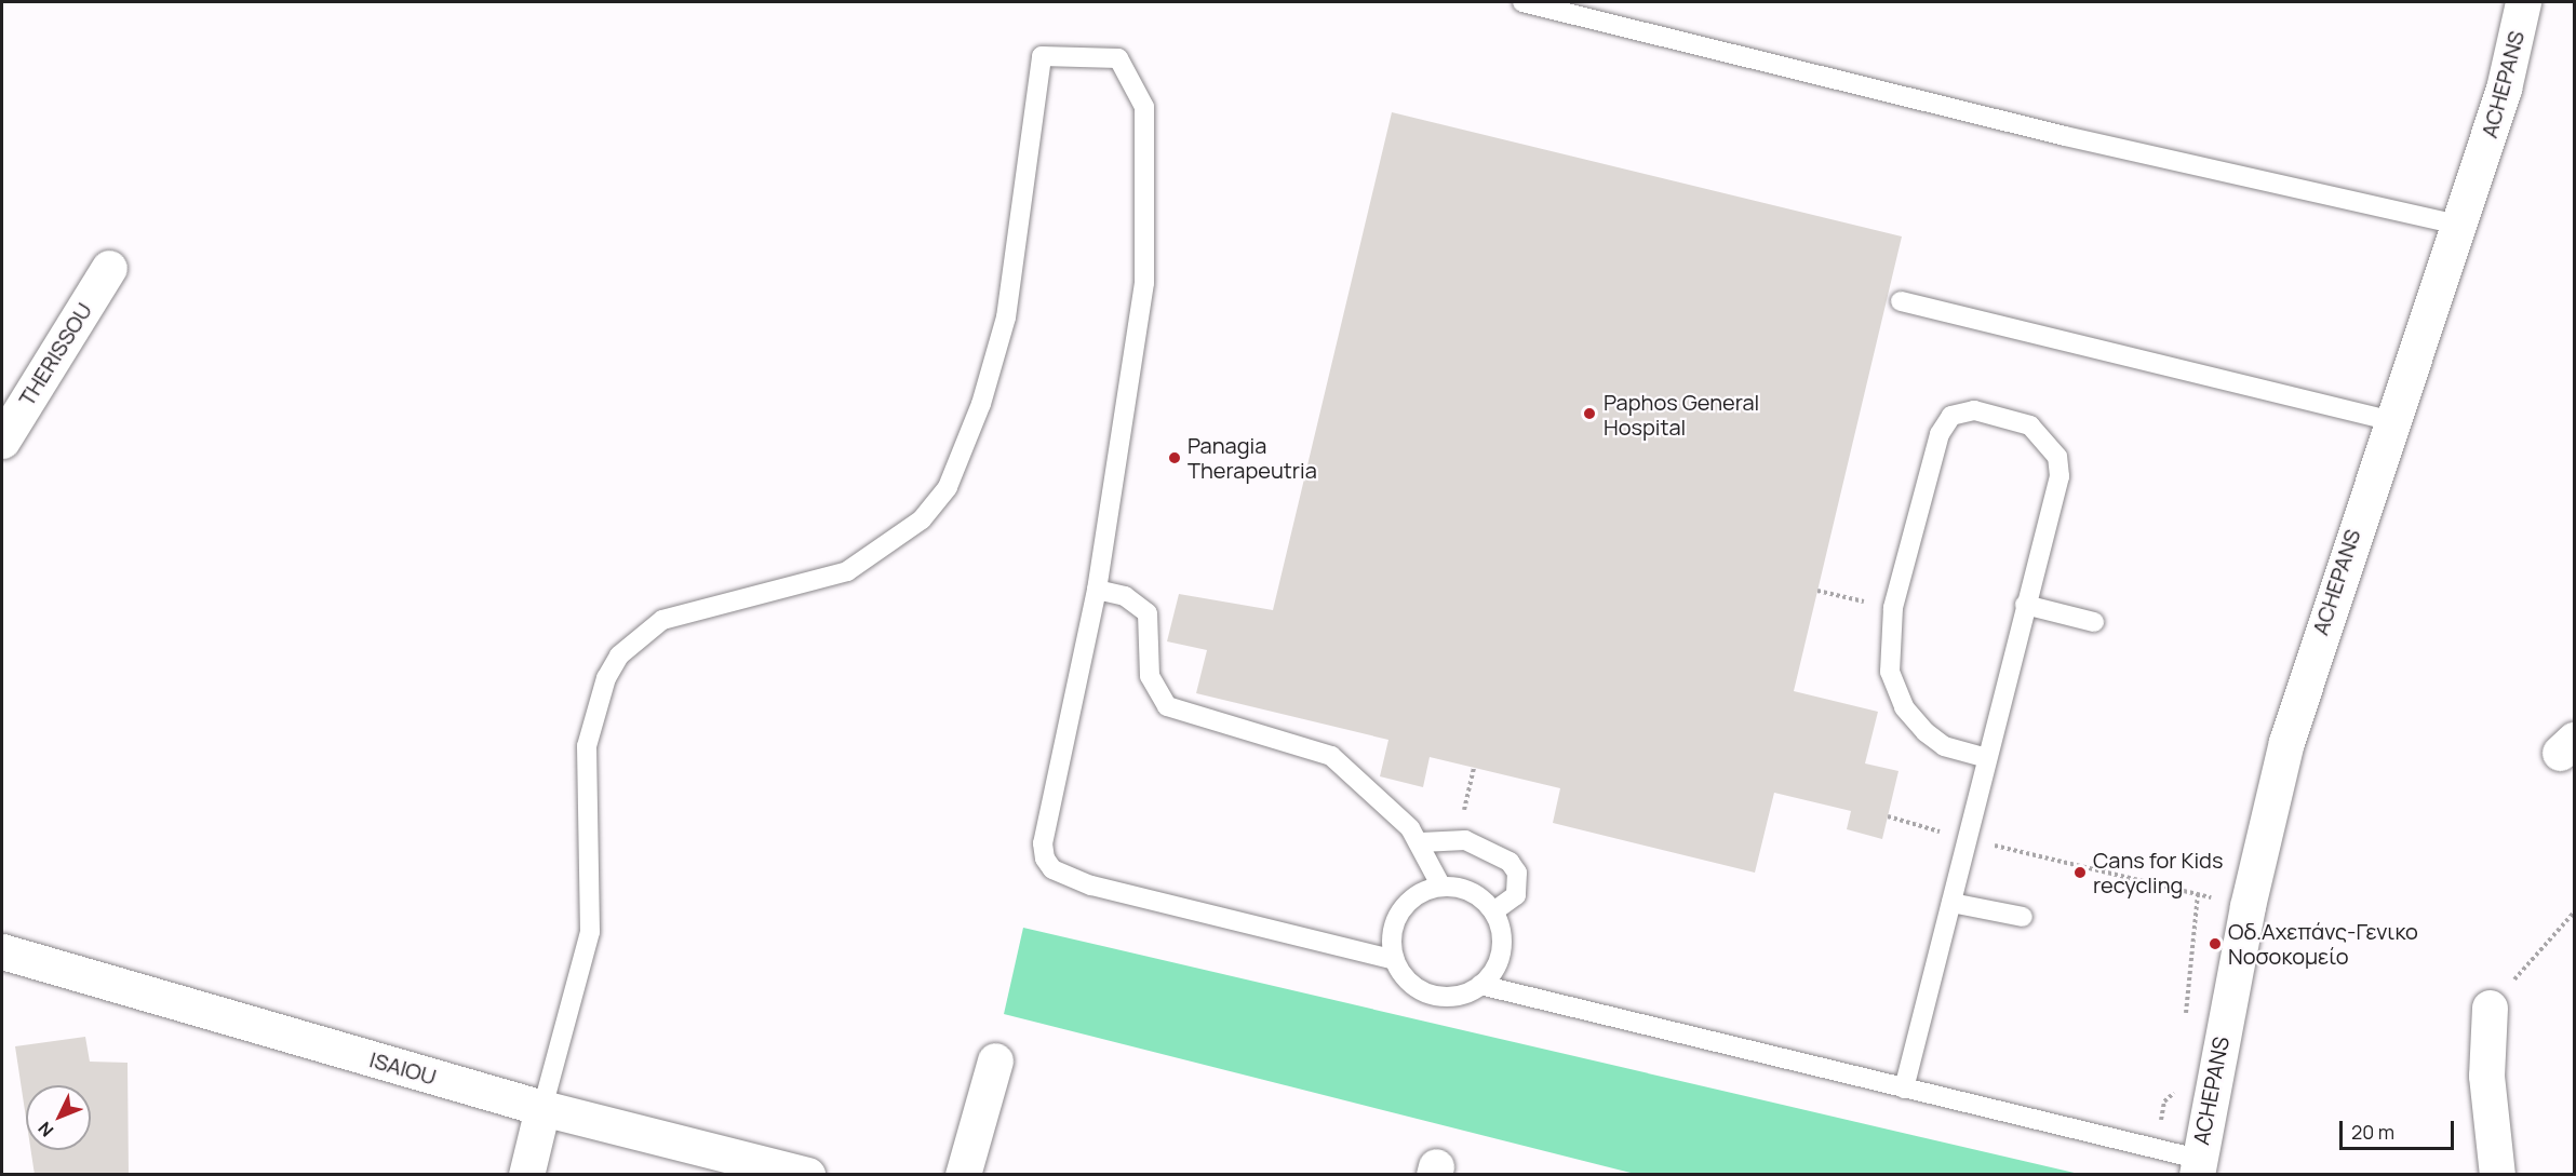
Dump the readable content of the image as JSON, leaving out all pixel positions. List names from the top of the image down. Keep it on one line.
{"streets":{"street":["ACHEPANS","THERISSOU","ISAIOU"]},"places":["Paphos General Hospital","Panagia Therapeutria","Cans for Kids recycling","Οδ.Αχεπάνς-Γενικο Νοσοκομείο"],"scale_bar":"20 m","north":"bottom left"}
